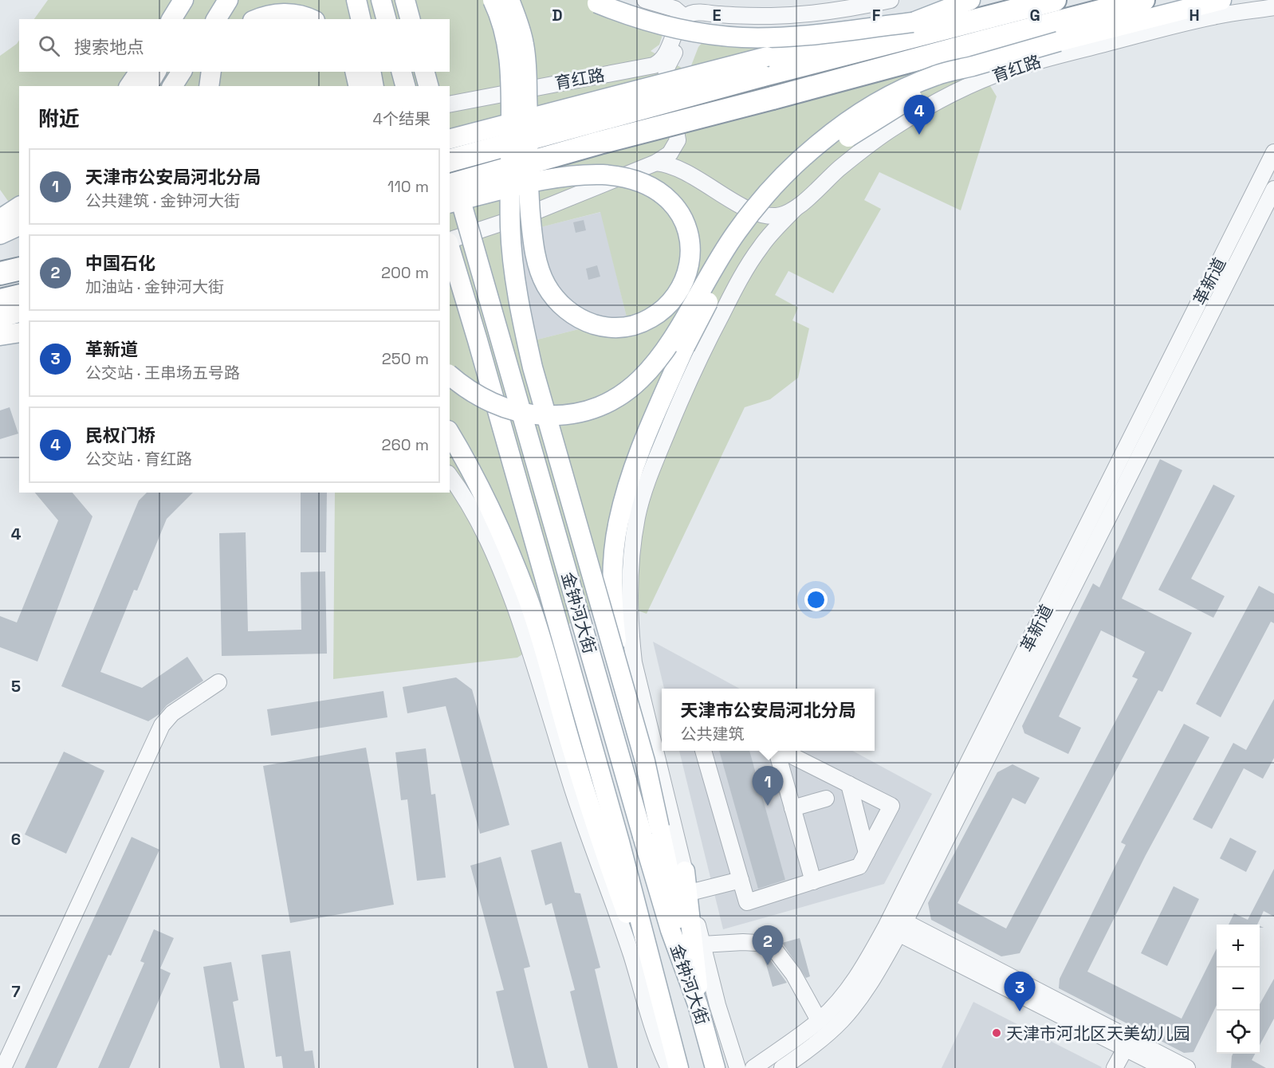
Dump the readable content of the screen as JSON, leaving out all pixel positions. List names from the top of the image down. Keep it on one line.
{"streets":{"highway":["育红路"],"main road":["金钟河大街"],"street":["革新道"]},"crossings":[["育红路","金钟河大街"]],"places":["天津市河北区天美幼儿园"],"page":{"search":"搜索地点","heading":["附近","4个结果"],"pins":["4","1","2","3"],"list":[{"mark":"1","name":"天津市公安局河北分局","note":"公共建筑 · 金钟河大街","value":"110 m"},{"mark":"2","name":"中国石化","note":"加油站 · 金钟河大街","value":"200 m"},{"mark":"3","name":"革新道","note":"公交站 · 王串场五号路","value":"250 m"},{"mark":"4","name":"民权门桥","note":"公交站 · 育红路","value":"260 m"}],"popup":["天津市公安局河北分局","公共建筑"],"map_buttons":["+","−"]},"grid":{"columns":["D","E","F","G","H"],"rows":["4","5","6","7"]}}
